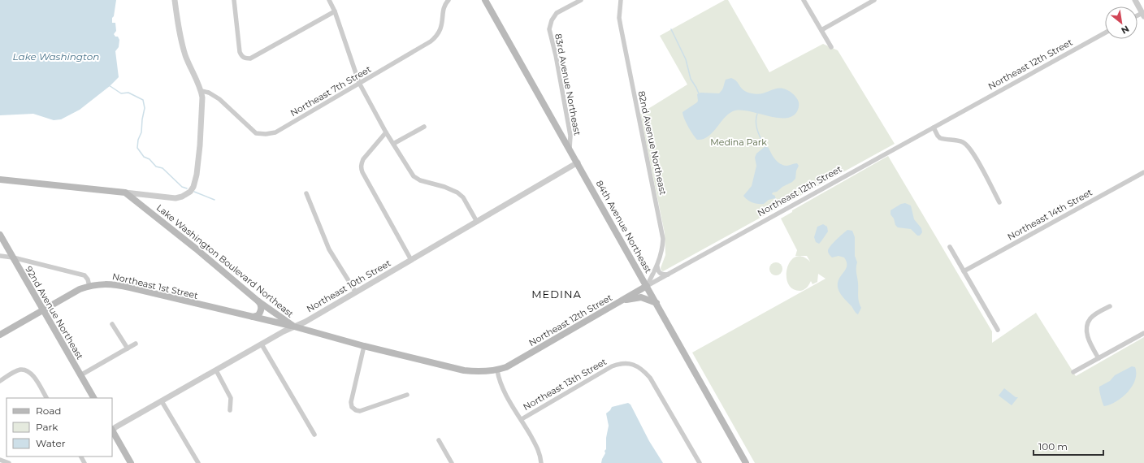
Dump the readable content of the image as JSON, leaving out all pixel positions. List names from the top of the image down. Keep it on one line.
{"streets":{"main road":["Northeast 12th Street","84th Avenue Northeast","Lake Washington Boulevard Northeast","Northeast 1st Street","92nd Avenue Northeast"],"street":["83rd Avenue Northeast","Northeast 7th Street","82nd Avenue Northeast","Northeast 14th Street","Northeast 10th Street","Northeast 13th Street"]},"crossings":[["Northeast 12th Street","82nd Avenue Northeast"],["Northeast 12th Street","84th Avenue Northeast"],["Northeast 12th Street","Lake Washington Boulevard Northeast"],["83rd Avenue Northeast","84th Avenue Northeast"],["82nd Avenue Northeast","84th Avenue Northeast"],["84th Avenue Northeast","Northeast 10th Street"],["Lake Washington Boulevard Northeast","Northeast 1st Street"],["Lake Washington Boulevard Northeast","Northeast 10th Street"],["Northeast 1st Street","Northeast 10th Street"],["Northeast 1st Street","92nd Avenue Northeast"]],"districts":["MEDINA"],"water":["Lake Washington"],"parks":["Medina Park"],"legend":["Road","Park","Water"],"scale_bar":"100 m","north":"bottom right"}
